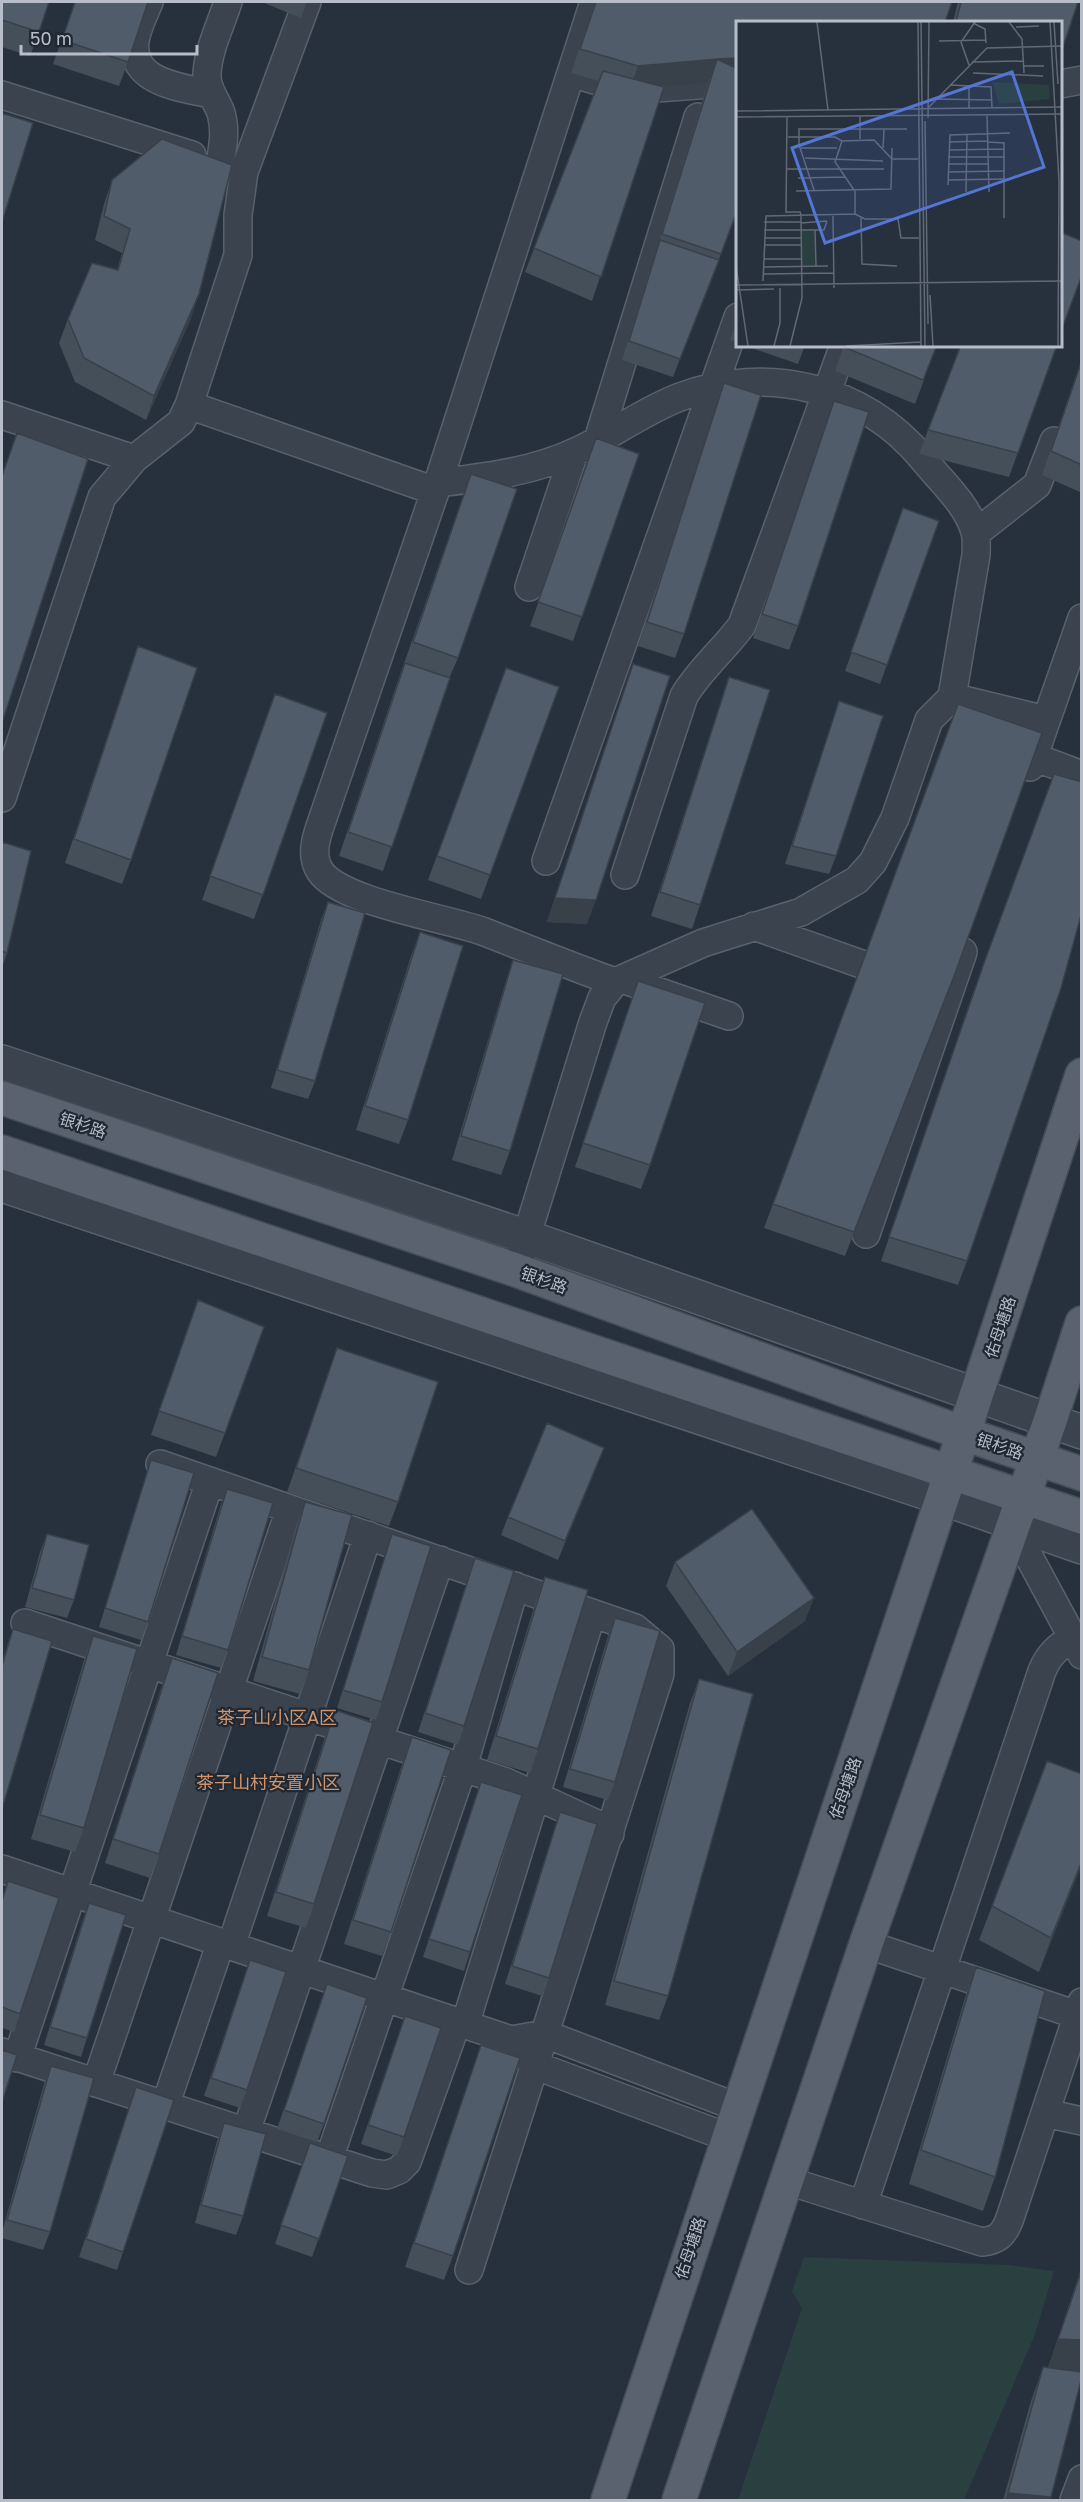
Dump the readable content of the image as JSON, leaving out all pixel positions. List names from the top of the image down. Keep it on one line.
{"streets":{"main road":["银杉路","佑母塘路"]},"crossings":[["银杉路","佑母塘路"]],"districts":["茶子山小区A区","茶子山村安置小区"],"scale_bar":"50 m"}
